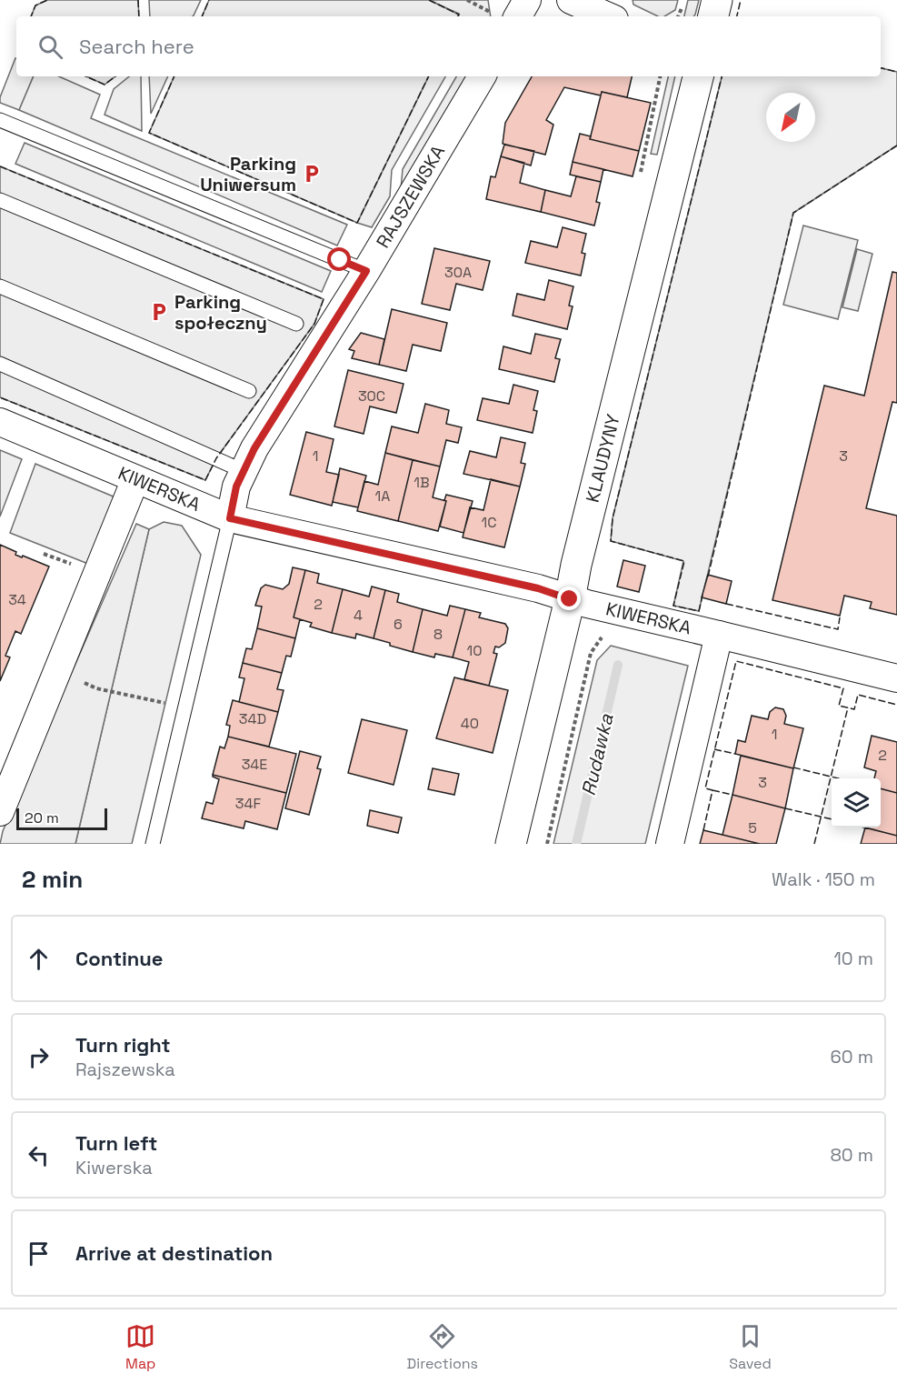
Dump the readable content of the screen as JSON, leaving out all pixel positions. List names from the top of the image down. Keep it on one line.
{"streets":{"street":["RAJSZEWSKA","KLAUDYNY","KIWERSKA"]},"crossings":[["RAJSZEWSKA","KIWERSKA"],["KLAUDYNY","KIWERSKA"]],"water":["Rudawka"],"places":{"parking":["Parking Uniwersum","Parking społeczny"]},"house_numbers":["30A","30C","1","3","1B","1A","1C","34","2","4","6","8","10","34D","40","1","2","34E","3","34F","5"],"scale_bar":"20 m","north":"bottom left","page":{"search":"Search here","scale":"20 m","heading":["2 min","Walk · 150 m"],"list":[["Continue","10 m"],["Turn right","Rajszewska","60 m"],["Turn left","Kiwerska","80 m"],"Arrive at destination"],"nav":["Map","Directions","Saved"]}}
